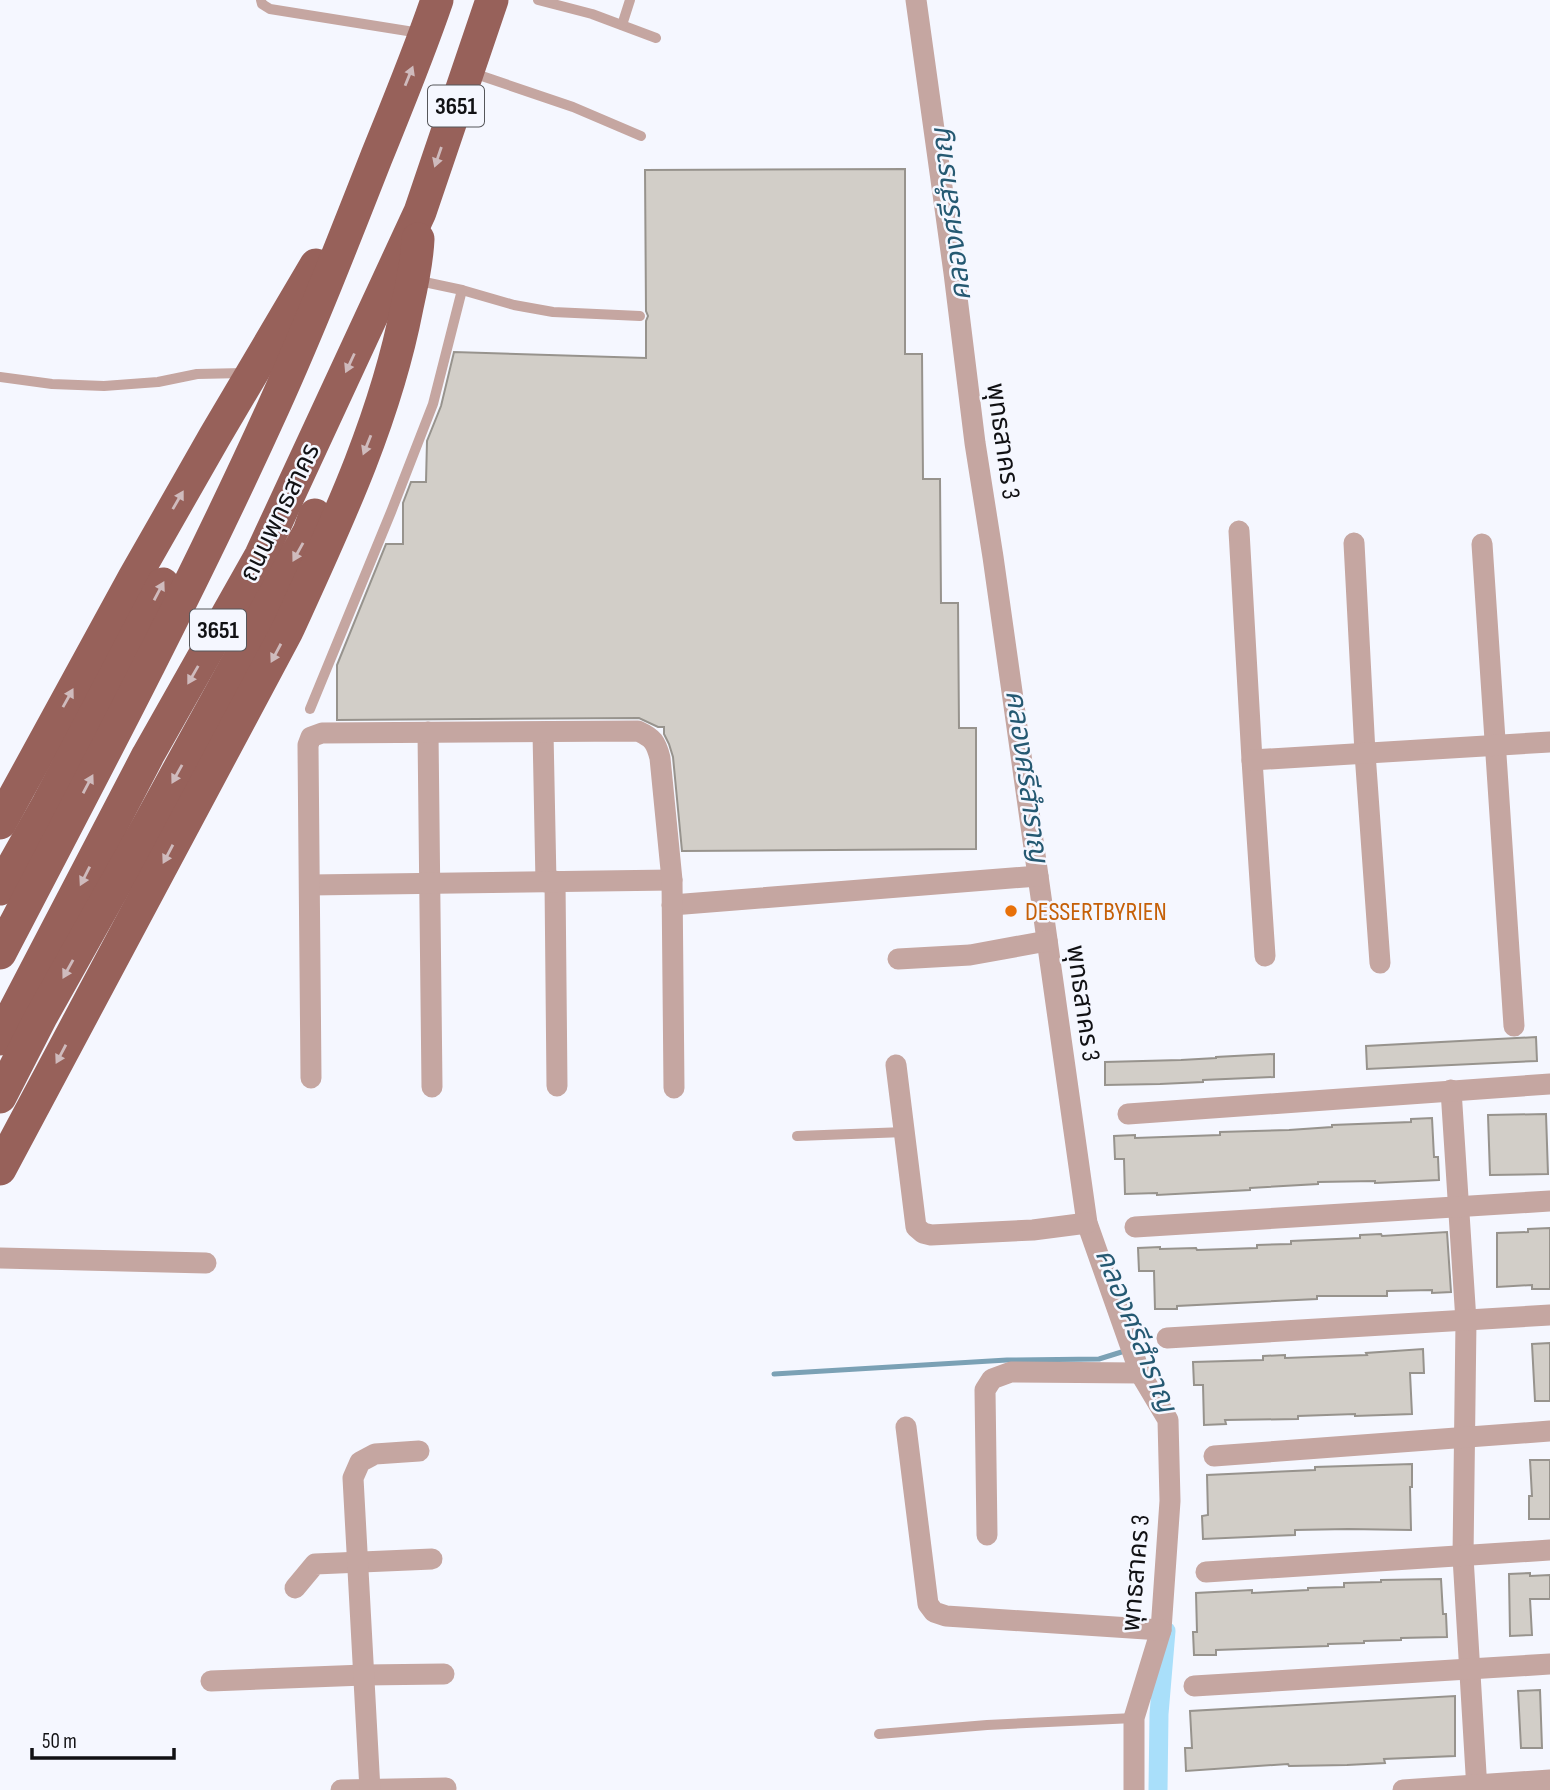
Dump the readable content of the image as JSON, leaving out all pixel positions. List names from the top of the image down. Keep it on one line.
{"streets":{"main road":["3651","ถนนพุทธสาคร"],"street":["พุทธสาคร 3"]},"water":["คลองศรีสำราญ"],"places":["DESSERTBYRIEN"],"scale_bar":"50 m"}
